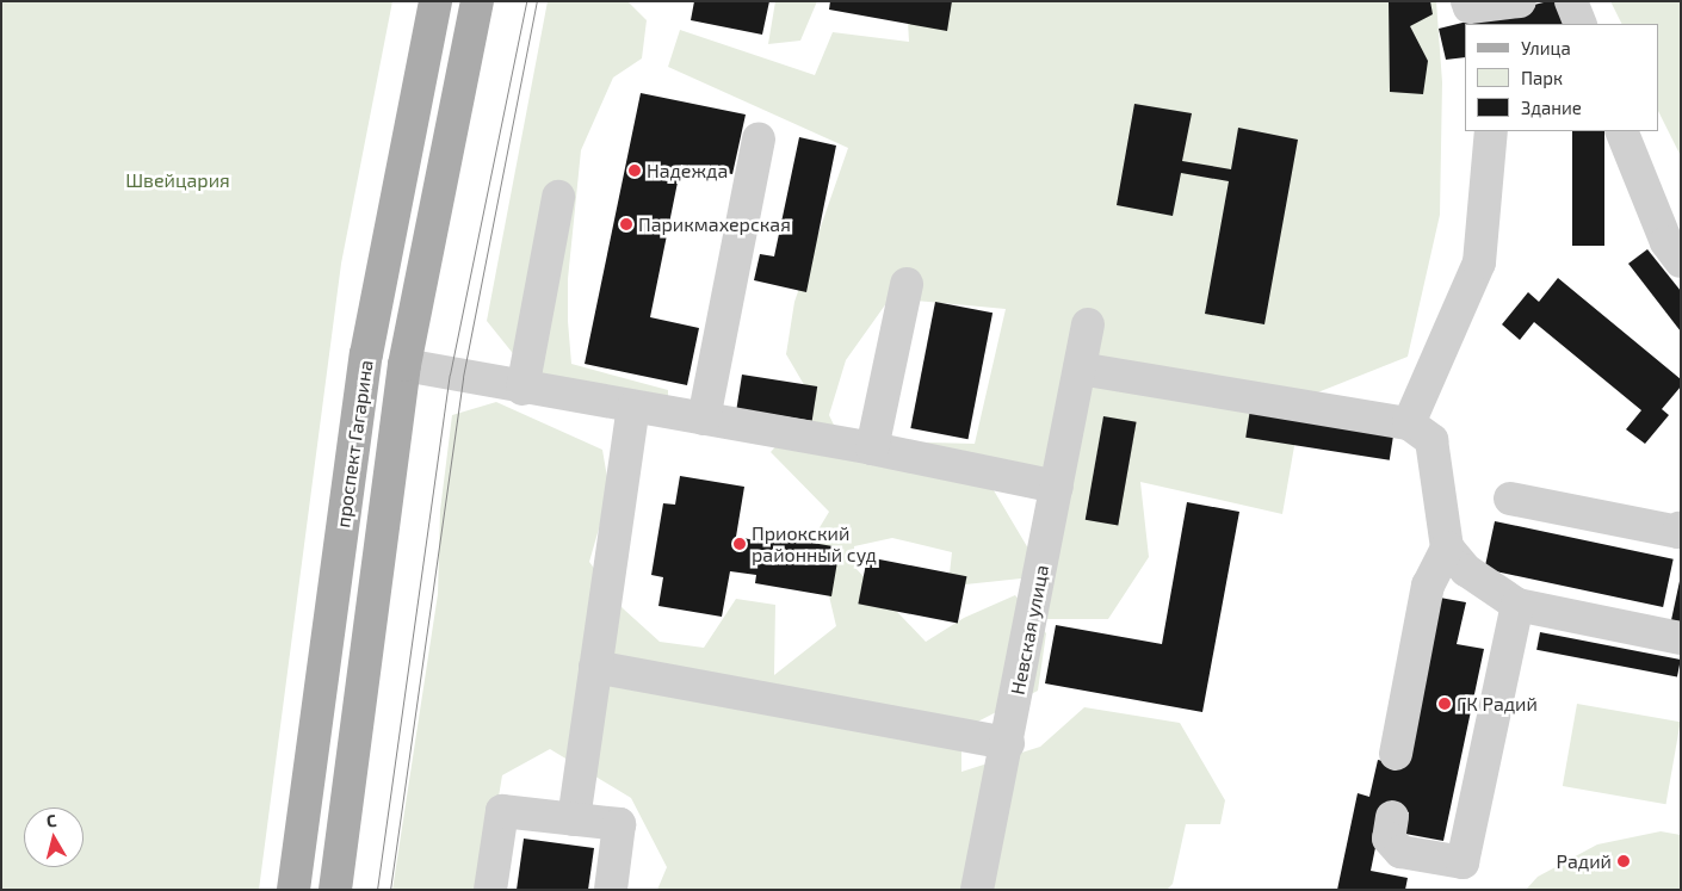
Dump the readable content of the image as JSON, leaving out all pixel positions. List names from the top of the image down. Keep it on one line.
{"streets":{"main road":["проспект Гагарина"],"street":["Невская улица"]},"parks":["Швейцария"],"places":["Надежда","Парикмахерская","Приокский районный суд","ГК Радий","Радий"],"legend":["Улица","Парк","Здание"],"north":"top"}
